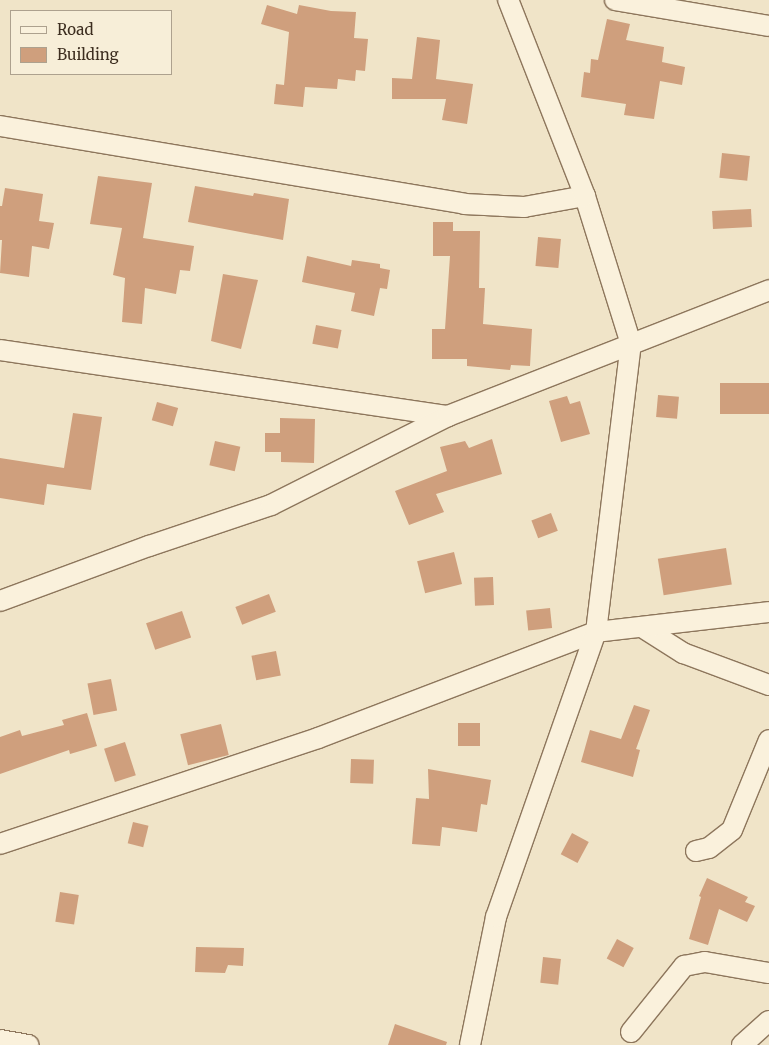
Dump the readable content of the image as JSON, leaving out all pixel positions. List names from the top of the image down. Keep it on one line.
{"legend":["Road","Building"]}
